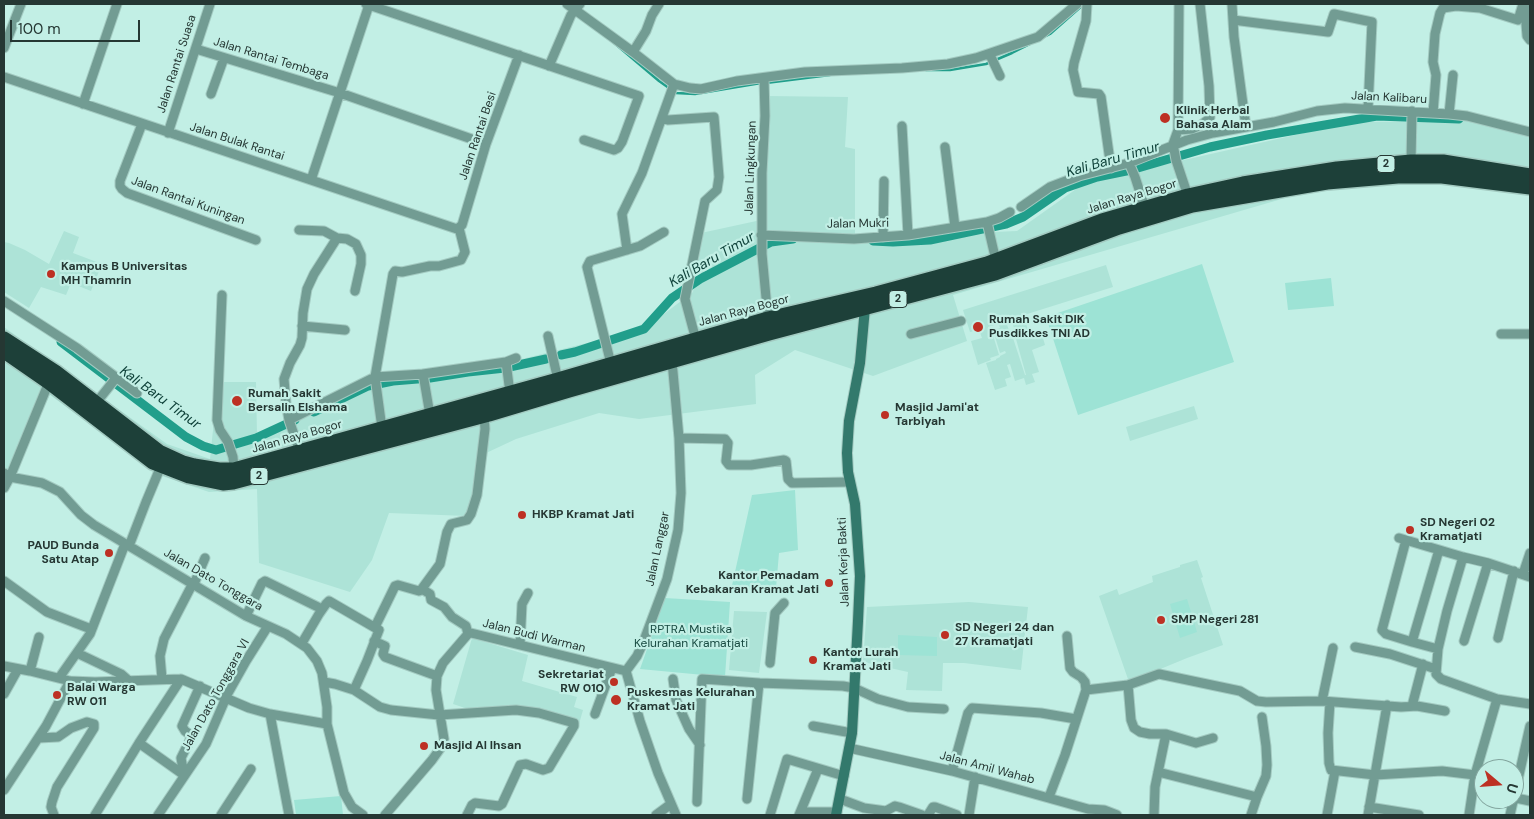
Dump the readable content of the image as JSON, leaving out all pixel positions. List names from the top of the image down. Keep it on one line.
{"streets":{"highway":["2","Jalan Raya Bogor"],"street":["Jalan Rantai Tembaga","Jalan Rantai Suasa","Jalan Kalibaru","Jalan Rantai Besi","Jalan Bulak Rantai","Jalan Lingkungan","Jalan Rantai Kuningan","Jalan Mukri","Jalan Langgar","Jalan Kerja Bakti","Jalan Dato Tonggara","Jalan Budi Warman","Jalan Dato Tonggara VI","Jalan Amil Wahab"]},"crossings":[["Jalan Rantai Tembaga","Jalan Rantai Suasa"],["Jalan Rantai Tembaga","Jalan Rantai Besi"],["Jalan Rantai Tembaga","Jalan Bulak Rantai"],["Jalan Rantai Suasa","Jalan Bulak Rantai"],["Jalan Rantai Besi","Jalan Bulak Rantai"],["Jalan Bulak Rantai","Jalan Rantai Kuningan"],["Jalan Lingkungan","Jalan Raya Bogor"],["Jalan Lingkungan","Jalan Mukri"],["Jalan Raya Bogor","Jalan Langgar"],["Jalan Raya Bogor","Jalan Kerja Bakti"],["Jalan Langgar","Jalan Budi Warman"],["Jalan Kerja Bakti","Jalan Amil Wahab"],["Jalan Dato Tonggara","Jalan Dato Tonggara VI"]],"water":["Kali Baru Timur"],"parks":["RPTRA Mustika Kelurahan Kramatjati"],"places":["Klinik Herbal Bahasa Alam","Kampus B Universitas MH Thamrin","Rumah Sakit DIK Pusdikkes TNI AD","Rumah Sakit Bersalin Elshama","Masjid Jami'at Tarbiyah","HKBP Kramat Jati","SD Negeri 02 Kramatjati","PAUD Bunda Satu Atap","Kantor Pemadam Kebakaran Kramat Jati","SMP Negeri 281","SD Negeri 24 dan 27 Kramatjati","Kantor Lurah Kramat Jati","Sekretariat RW 010","Balai Warga RW 011","Puskesmas Kelurahan Kramat Jati","Masjid Al Ihsan"],"scale_bar":"100 m","north":"right"}
